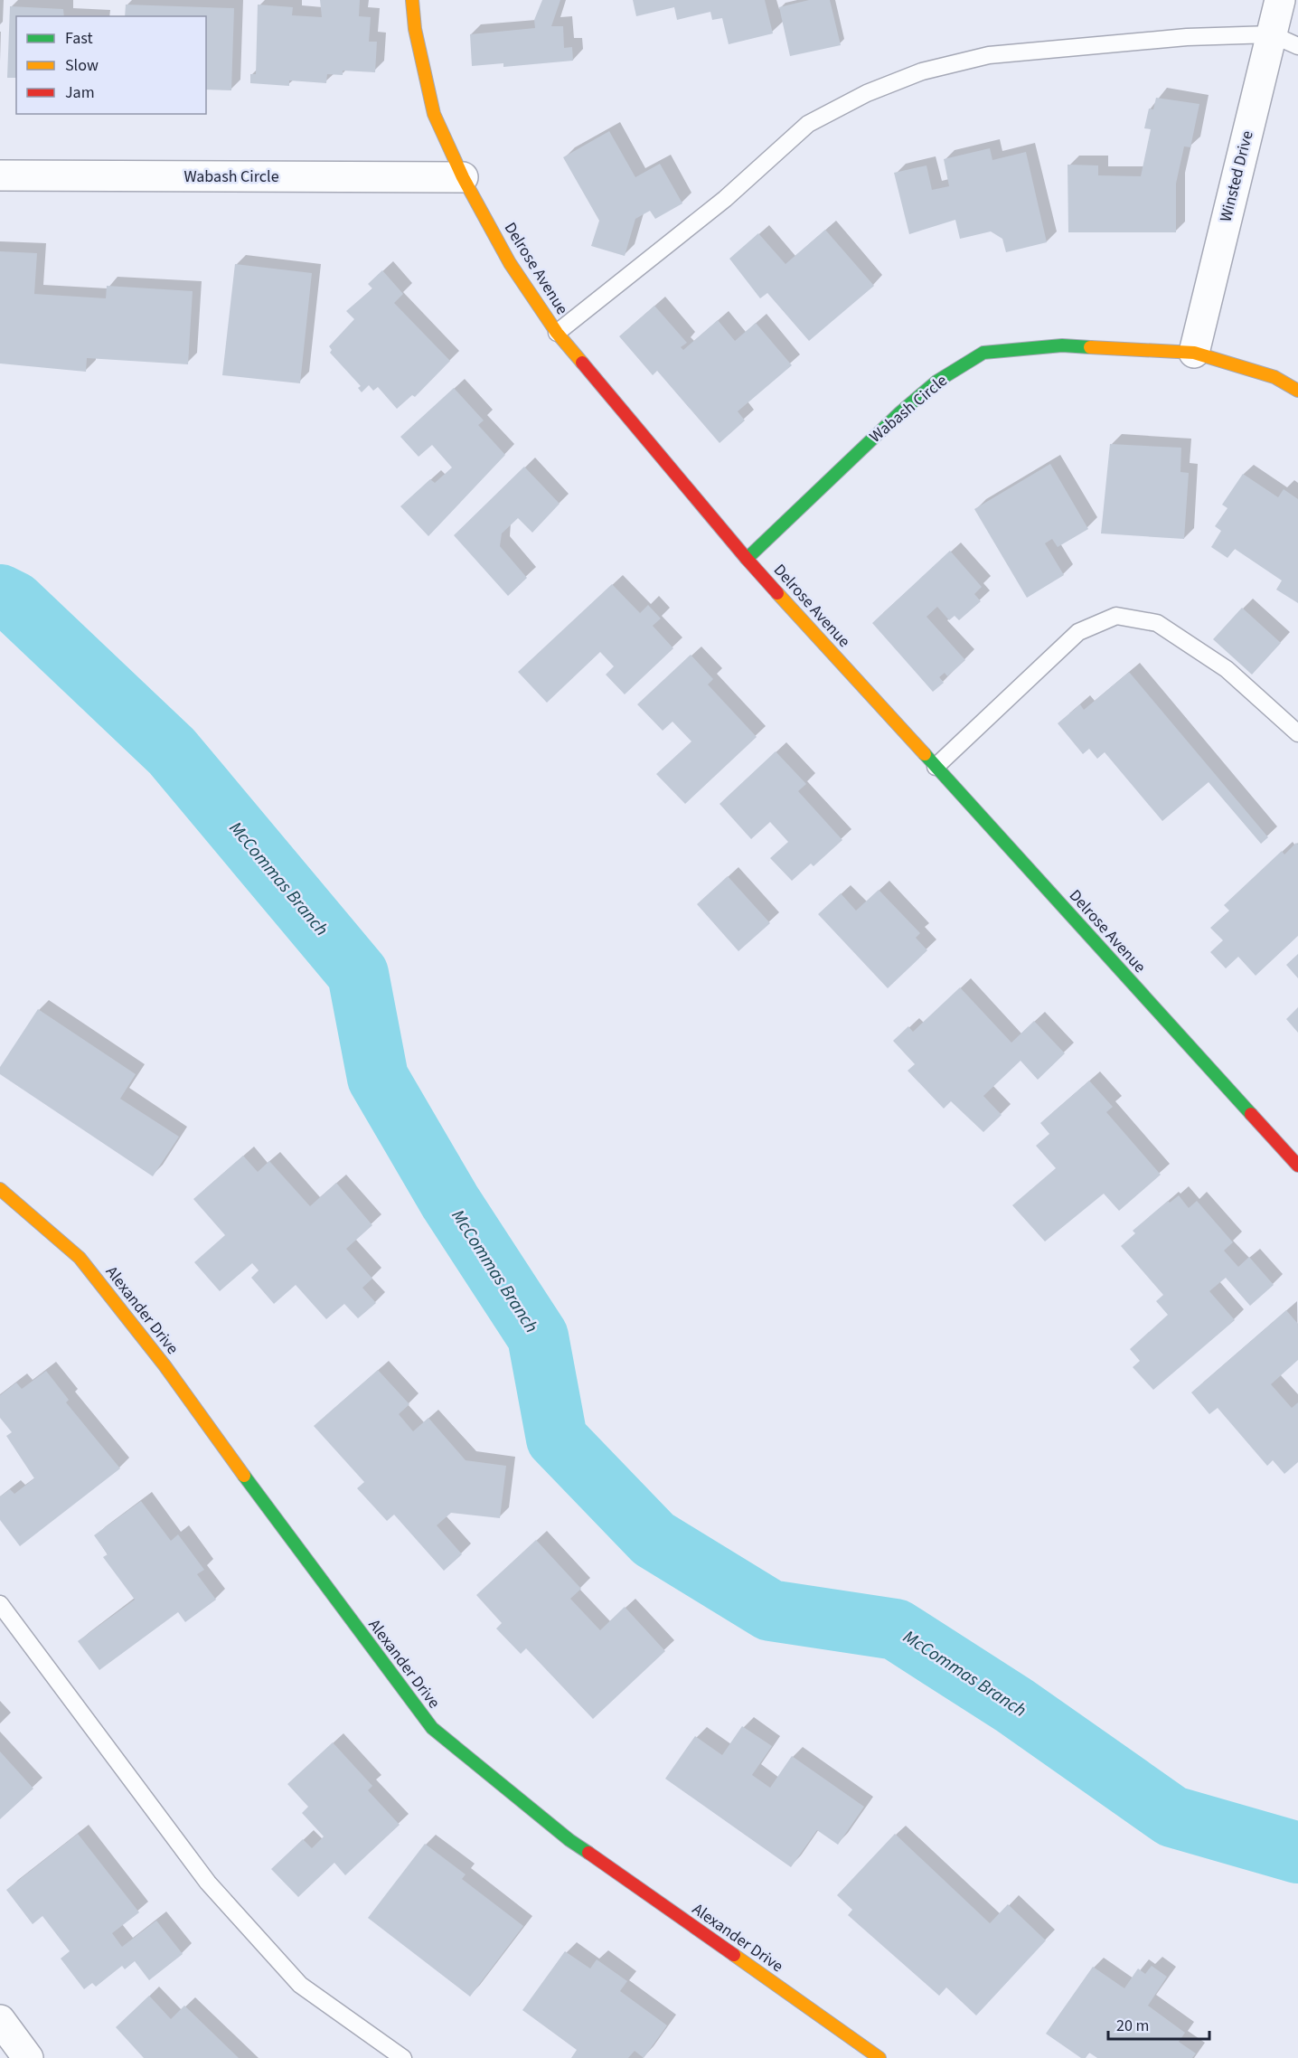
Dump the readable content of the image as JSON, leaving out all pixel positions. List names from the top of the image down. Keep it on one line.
{"streets":{"street":["Wabash Circle","Winsted Drive","Delrose Avenue","Alexander Drive"]},"crossings":[["Wabash Circle","Winsted Drive"],["Wabash Circle","Delrose Avenue"]],"water":["McCommas Branch"],"legend":["Fast","Slow","Jam"],"scale_bar":"20 m"}
